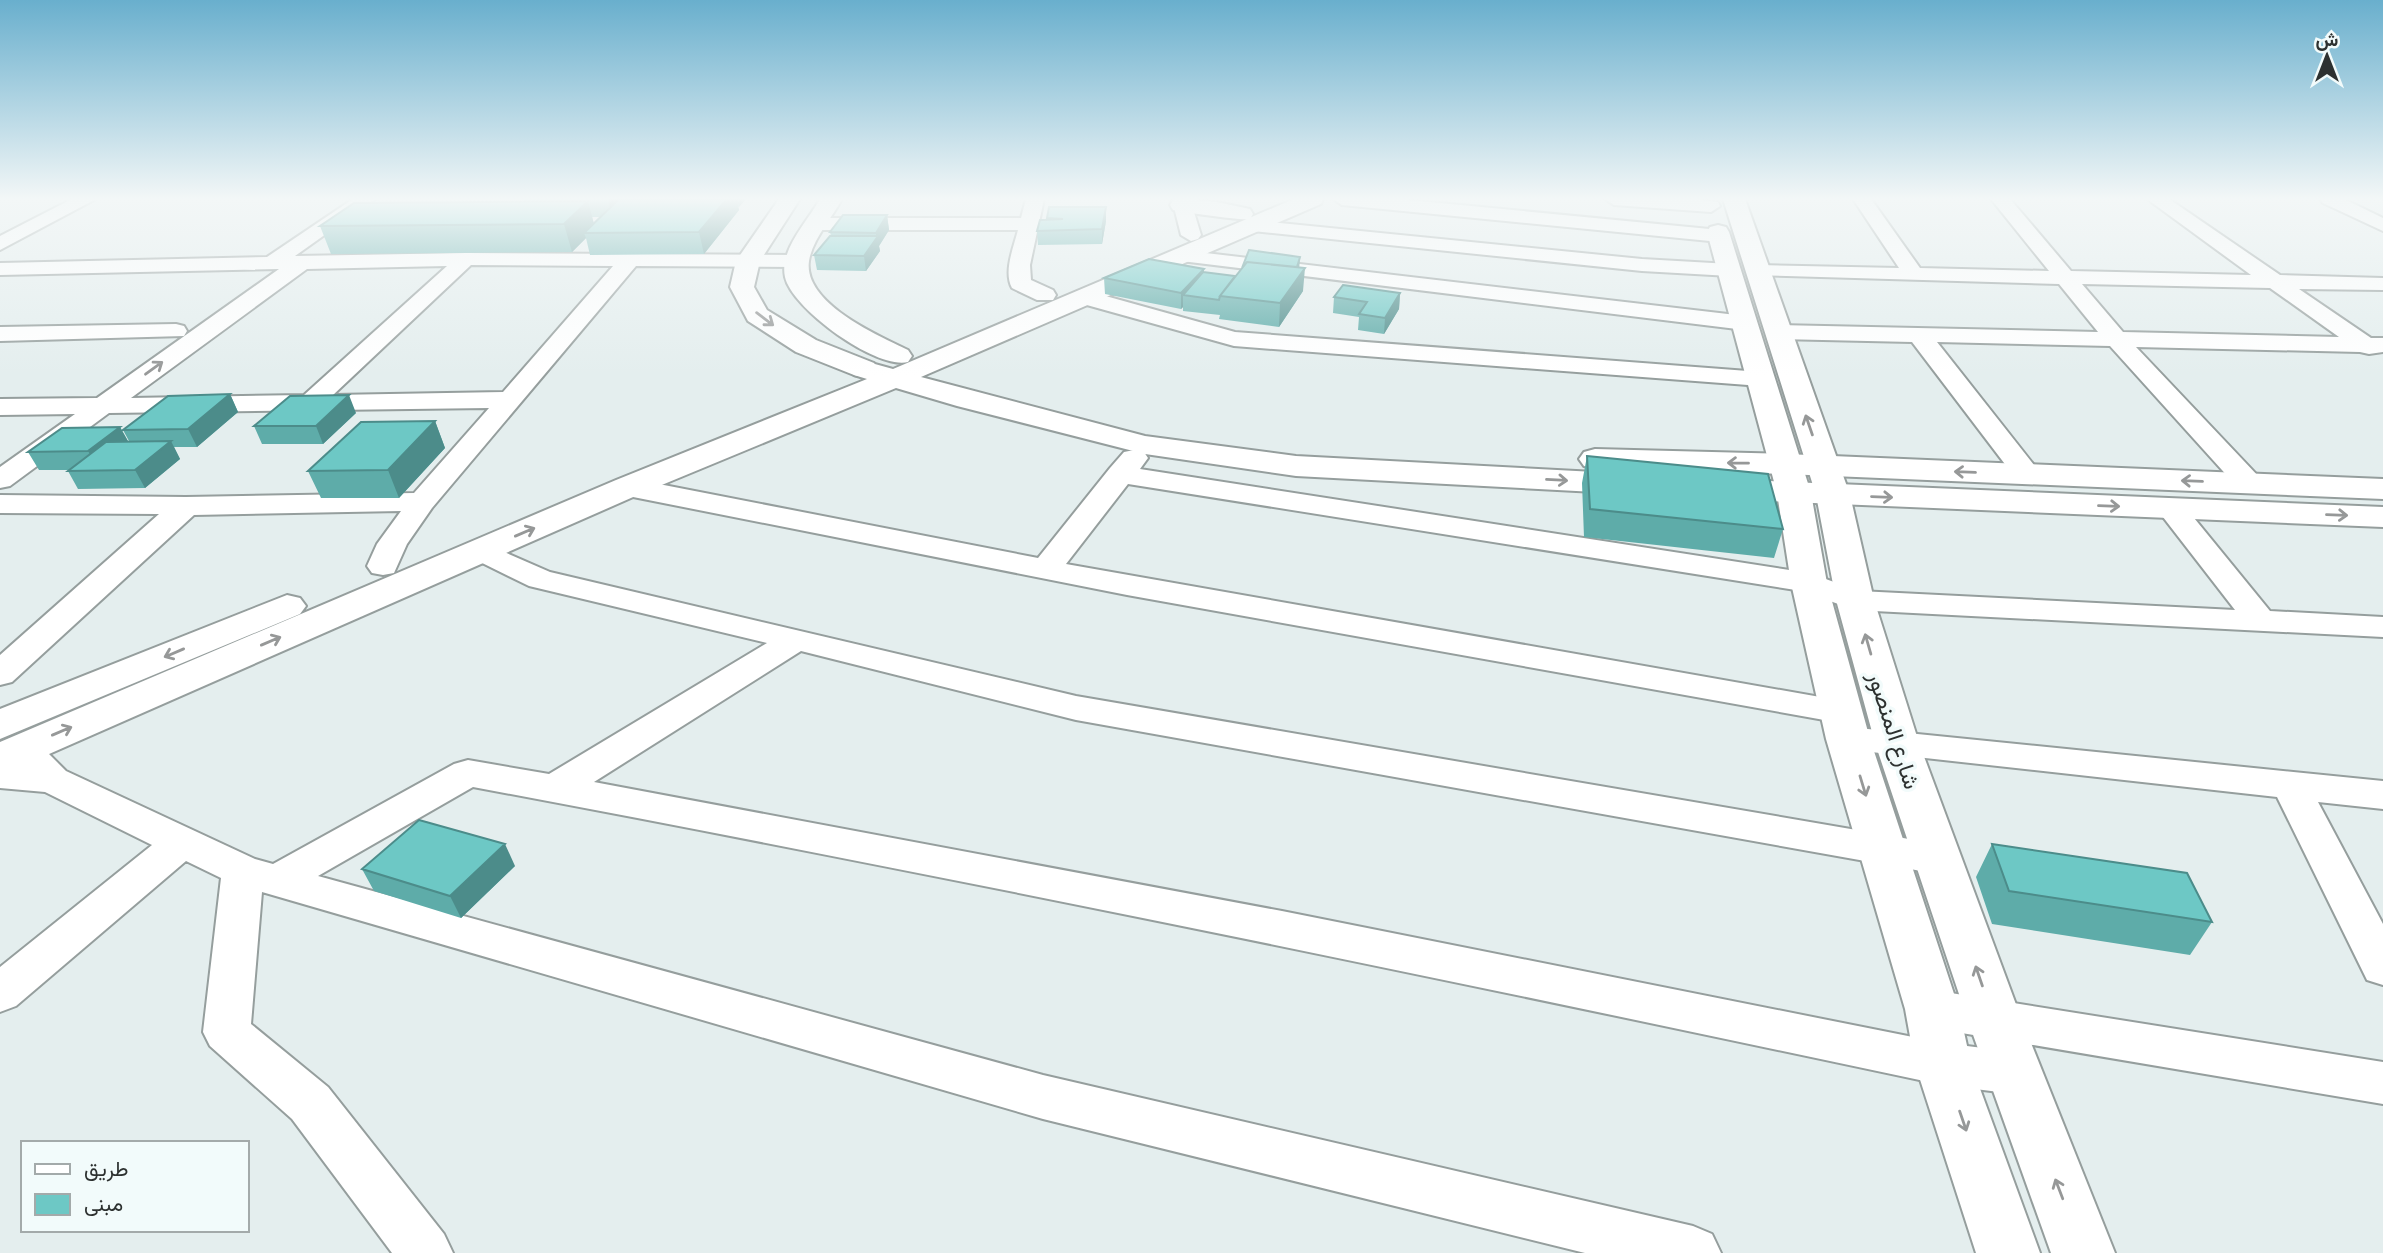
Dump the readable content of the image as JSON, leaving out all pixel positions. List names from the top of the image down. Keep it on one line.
{"streets":{"main road":["شارع المنصور"]},"legend":["طريق","مبنى"],"north":"top"}
